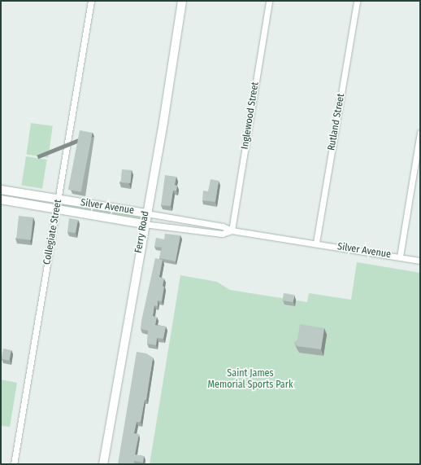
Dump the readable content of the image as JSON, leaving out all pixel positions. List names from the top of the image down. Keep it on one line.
{"streets":{"main road":["Silver Avenue","Ferry Road"],"street":["Inglewood Street","Rutland Street","Collegiate Street"]},"crossings":[["Inglewood Street","Silver Avenue"],["Rutland Street","Silver Avenue"],["Silver Avenue","Collegiate Street"],["Silver Avenue","Ferry Road"]],"parks":["Saint James Memorial Sports Park"]}
